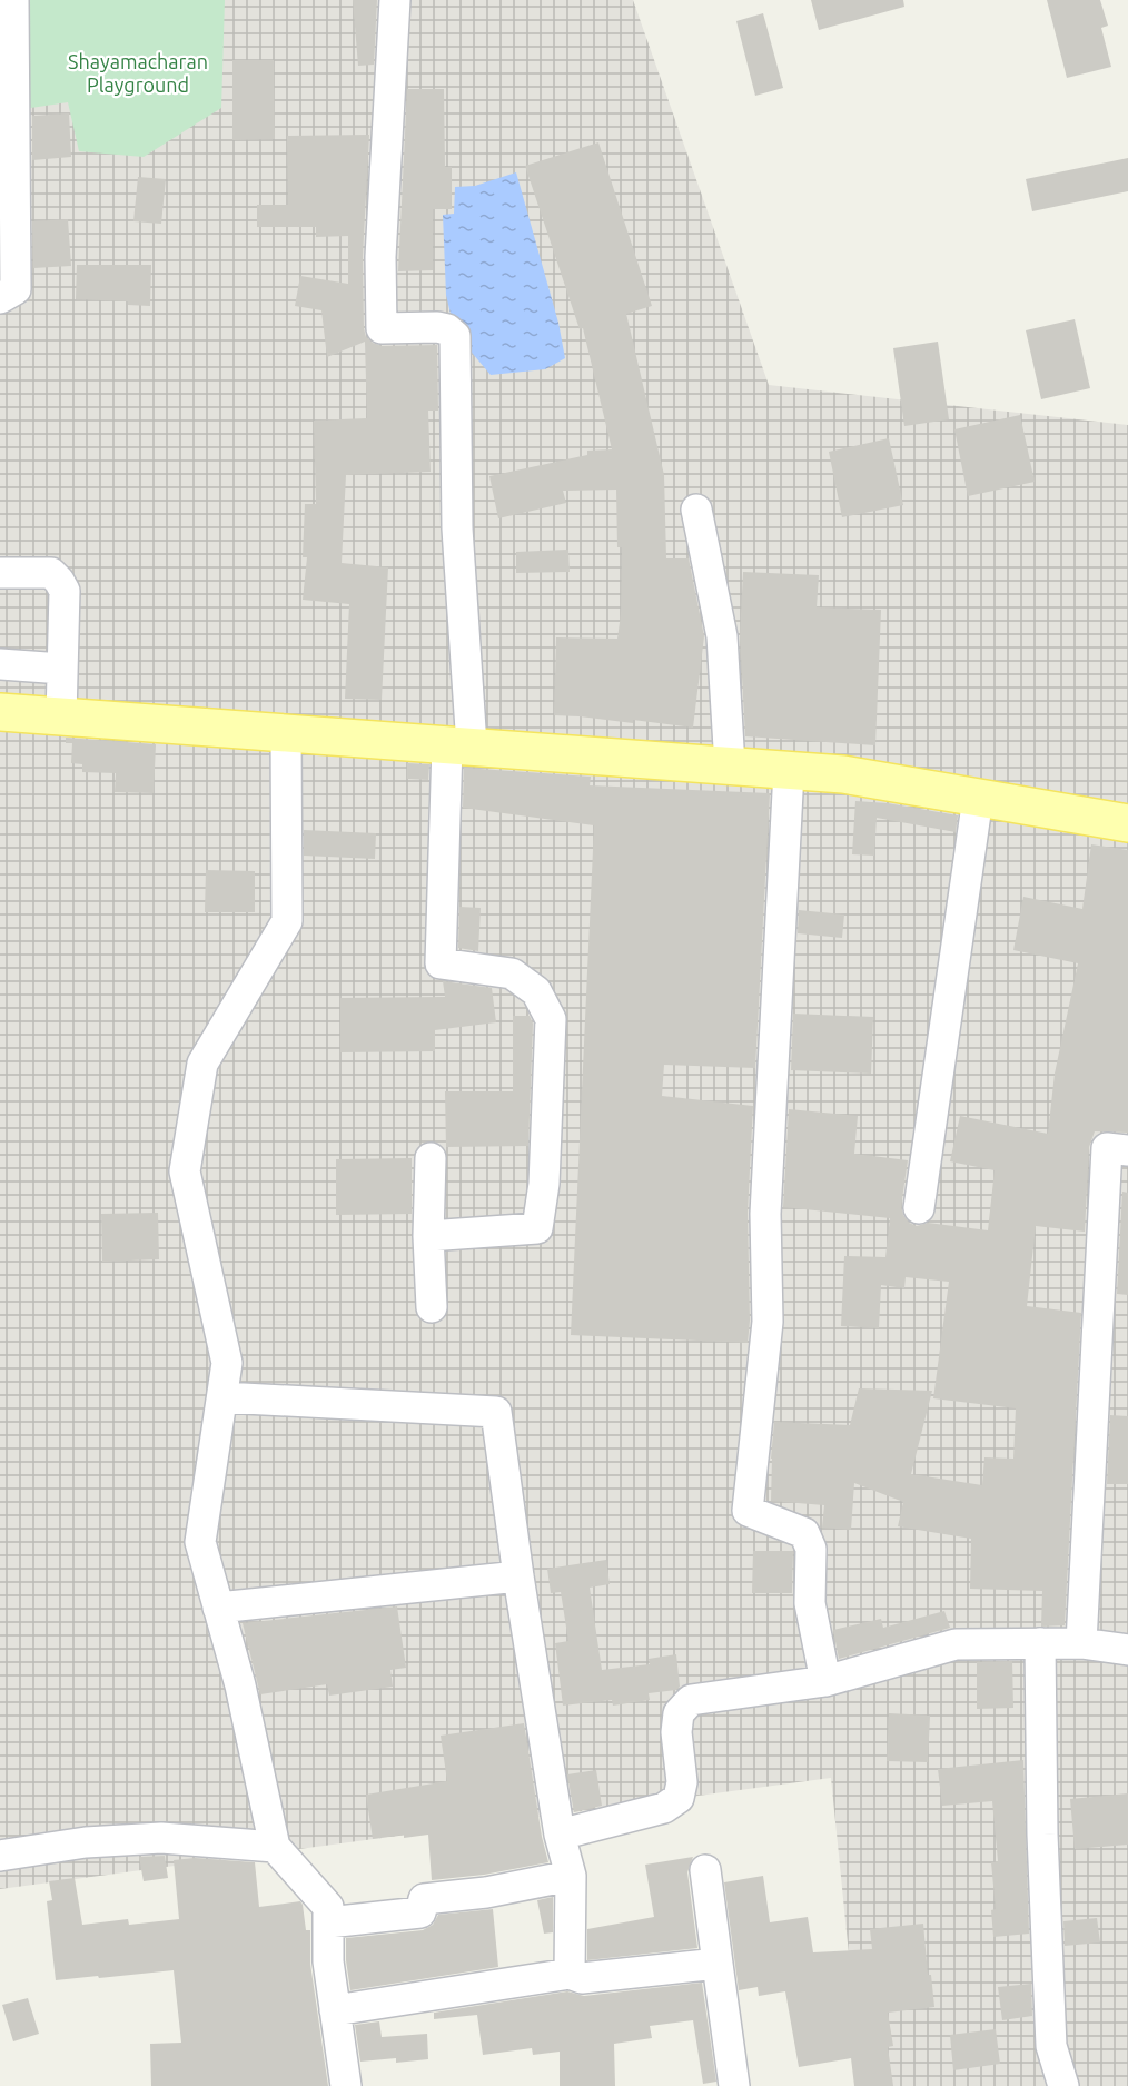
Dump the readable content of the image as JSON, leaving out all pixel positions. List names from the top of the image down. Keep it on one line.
{"parks":["Shayamacharan Playground"]}
